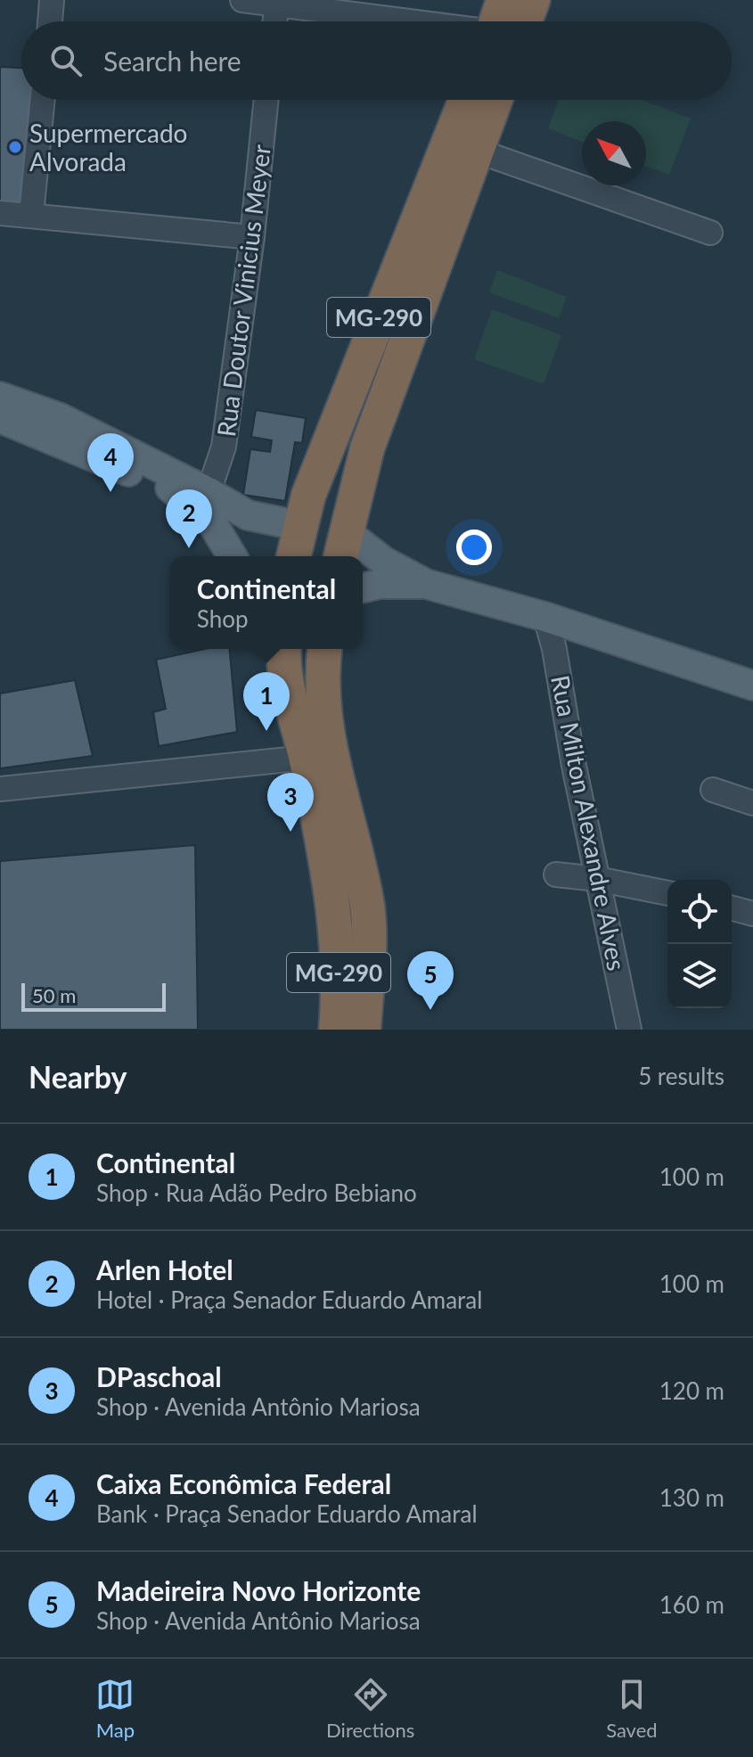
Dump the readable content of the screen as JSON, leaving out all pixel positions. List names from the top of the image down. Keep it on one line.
{"streets":{"highway":["MG-290"],"street":["Rua Doutor Vinicius Meyer","Rua Milton Alexandre Alves"]},"places":["Supermercado Alvorada"],"scale_bar":"50 m","north":"top left","page":{"search":"Search here","pins":["4","2","1","3","5"],"popup":["Continental","Shop"],"scale":"50 m","heading":["Nearby","5 results"],"list":[{"mark":"1","name":"Continental","note":"Shop · Rua Adão Pedro Bebiano","value":"100 m"},{"mark":"2","name":"Arlen Hotel","note":"Hotel · Praça Senador Eduardo Amaral","value":"100 m"},{"mark":"3","name":"DPaschoal","note":"Shop · Avenida Antônio Mariosa","value":"120 m"},{"mark":"4","name":"Caixa Econômica Federal","note":"Bank · Praça Senador Eduardo Amaral","value":"130 m"},{"mark":"5","name":"Madeireira Novo Horizonte","note":"Shop · Avenida Antônio Mariosa","value":"160 m"}],"nav":["Map","Directions","Saved"]}}
